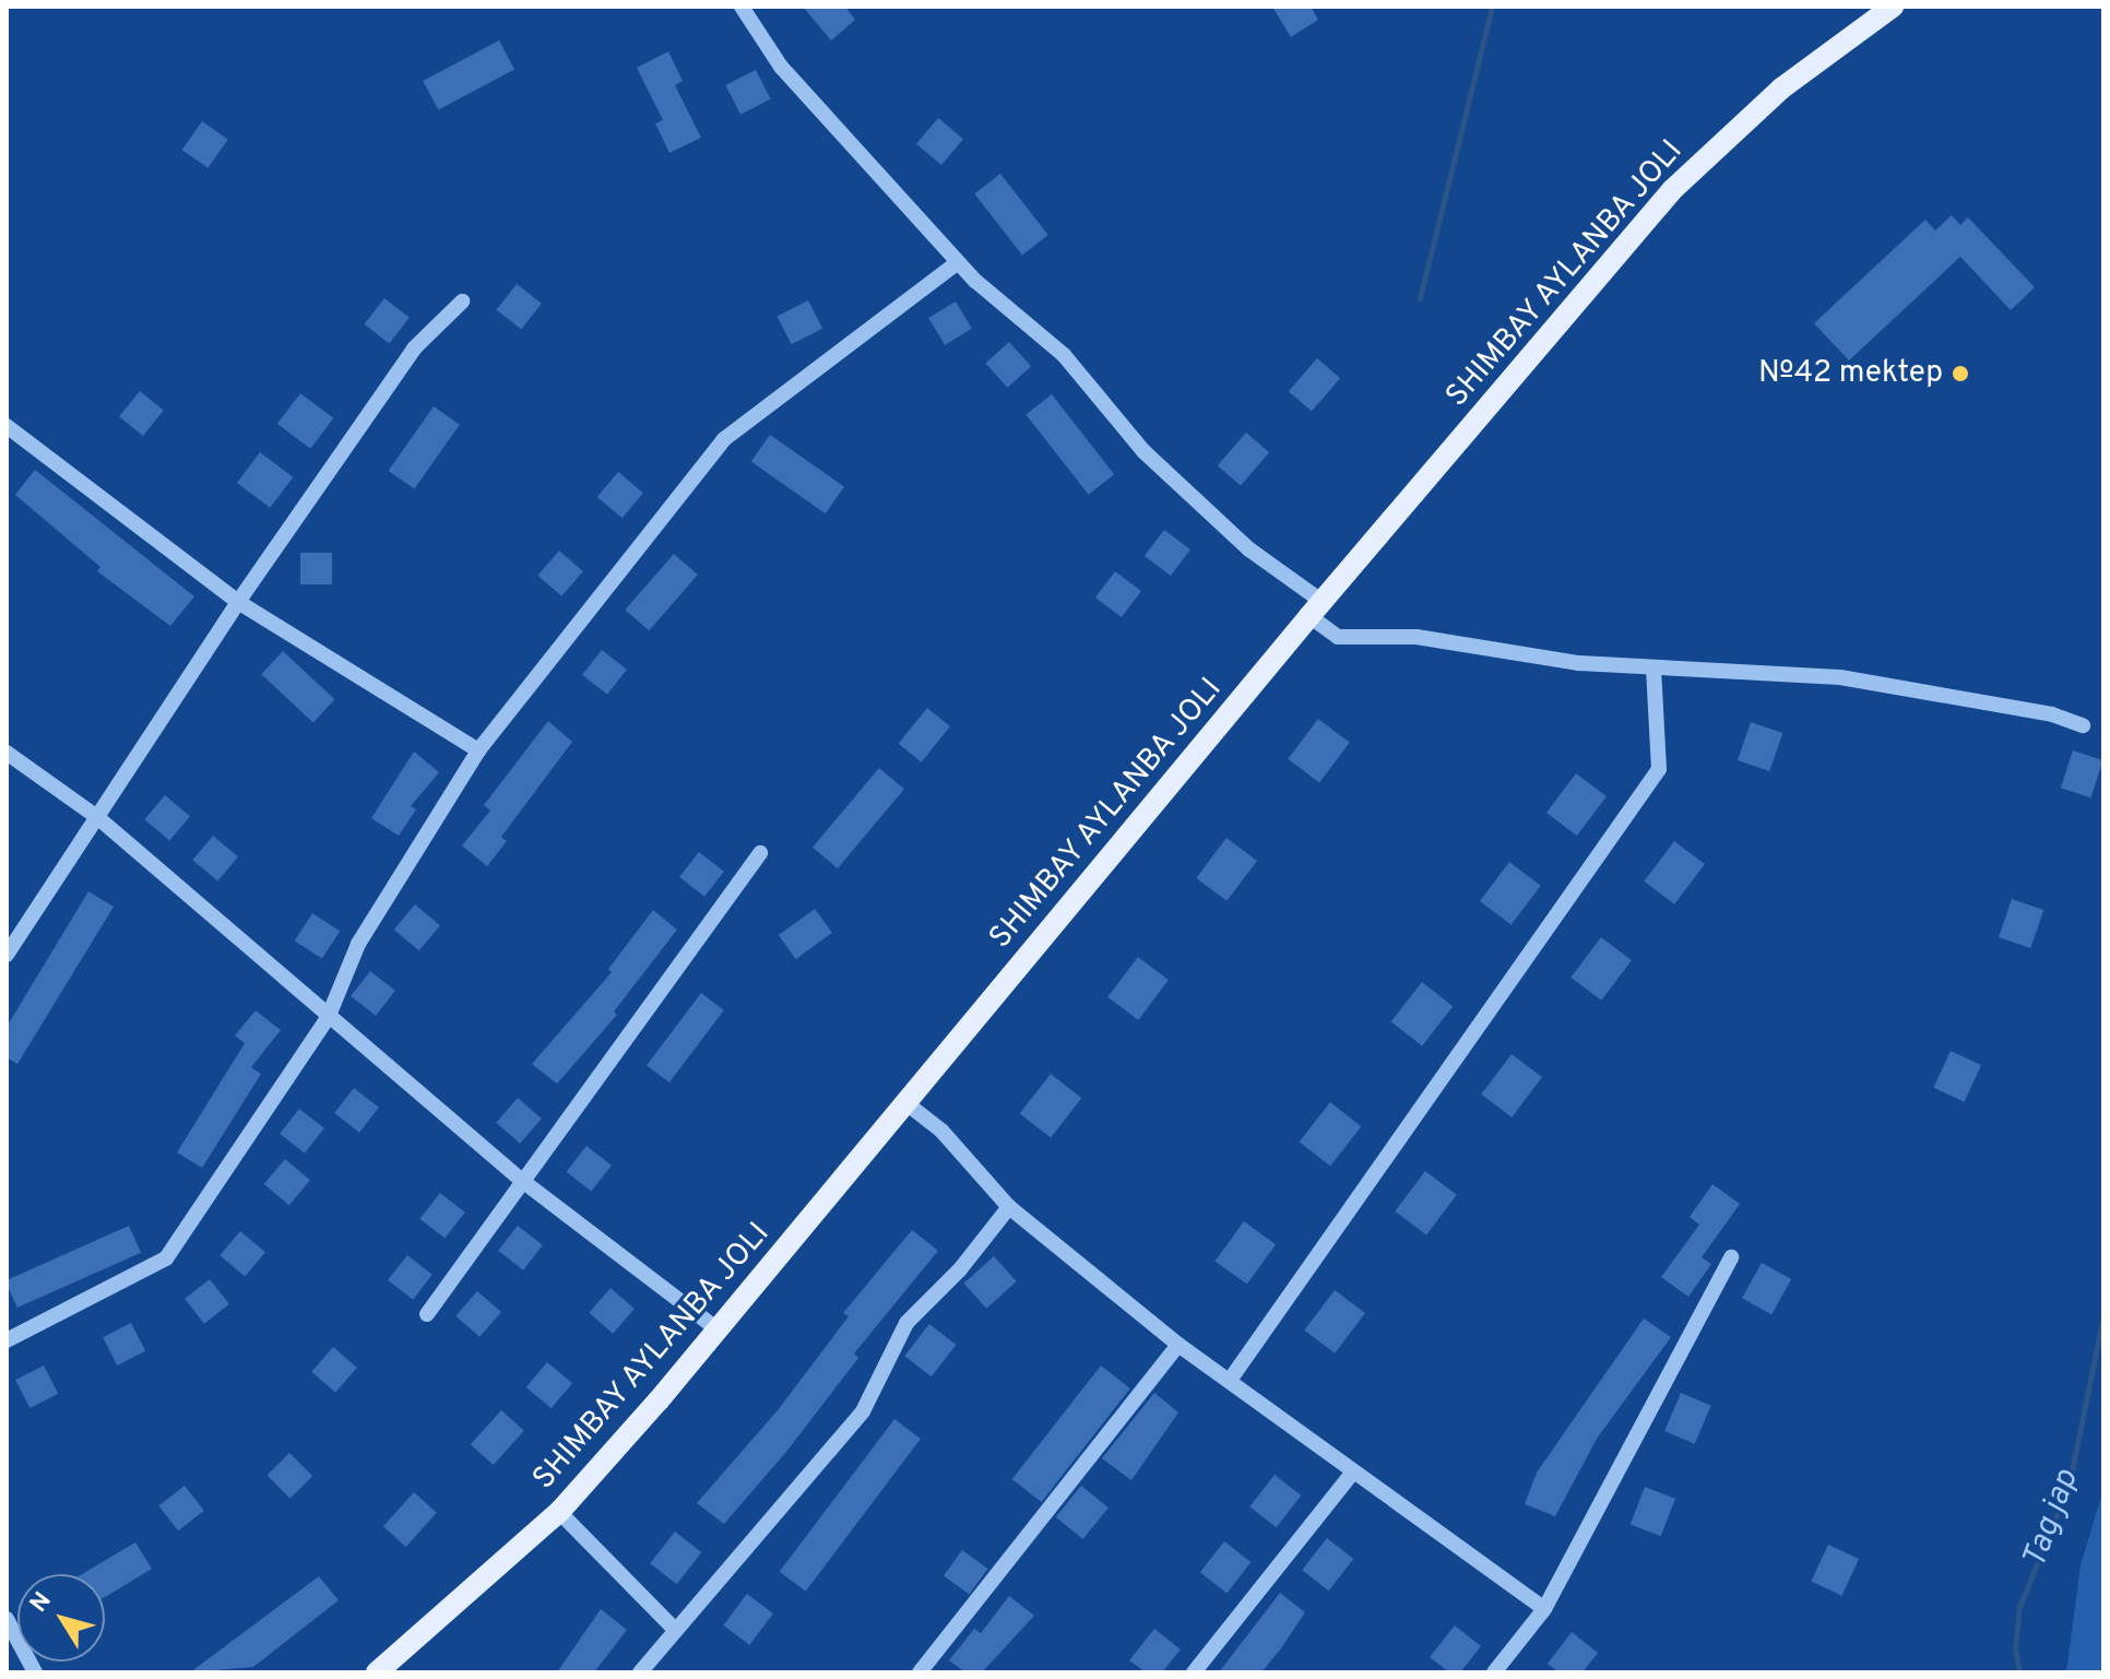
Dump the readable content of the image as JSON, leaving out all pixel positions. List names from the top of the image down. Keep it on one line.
{"water":["Tag jap"],"places":["№42 mektep"],"north":"top left"}
